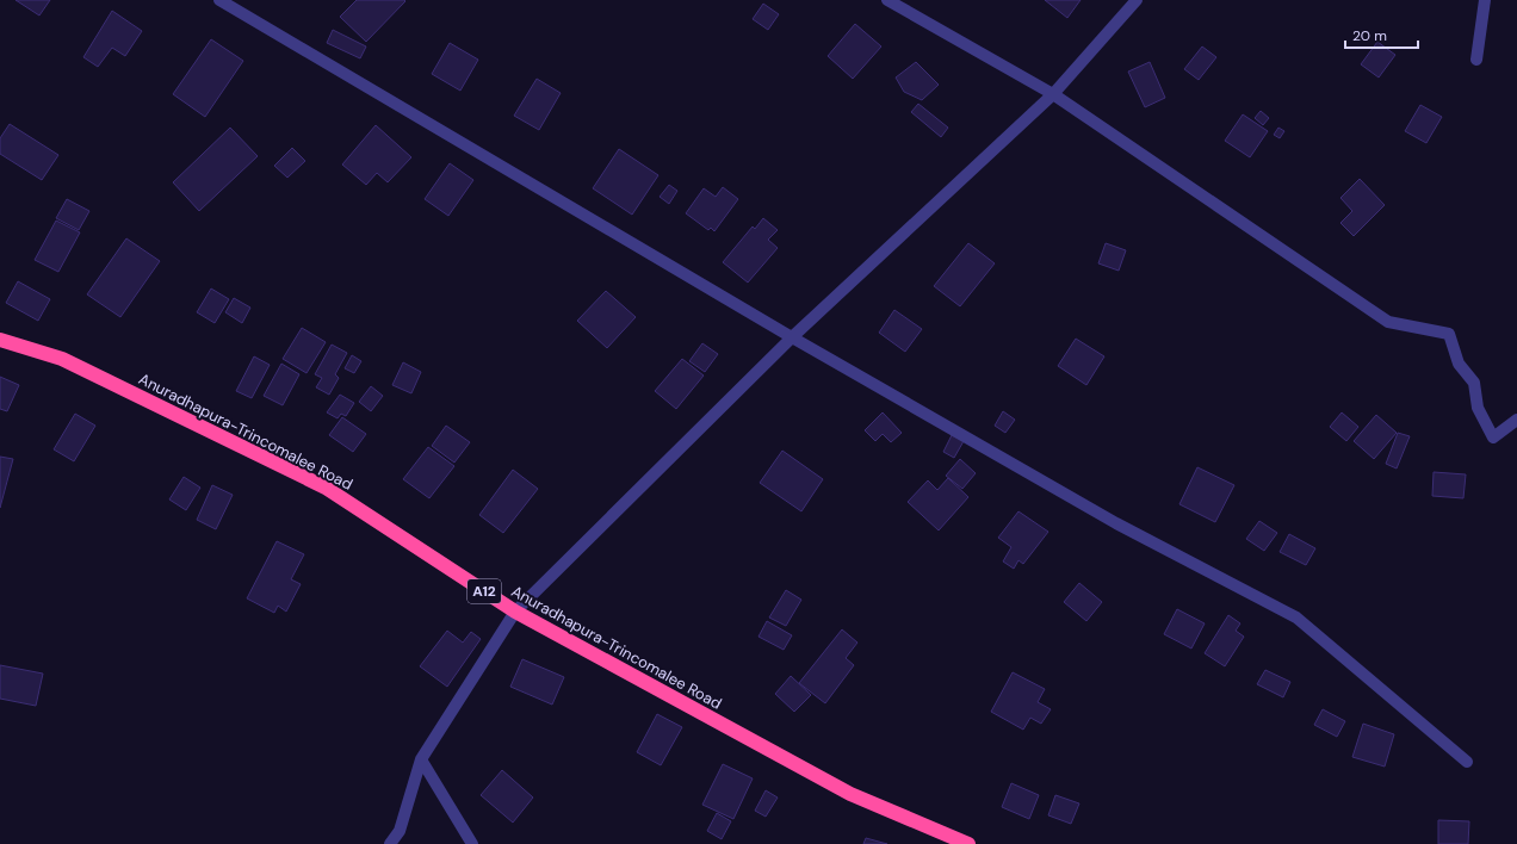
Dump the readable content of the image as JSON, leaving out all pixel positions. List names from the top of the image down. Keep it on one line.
{"streets":{"highway":["Anuradhapura-Trincomalee Road","A12"]},"scale_bar":"20 m"}
